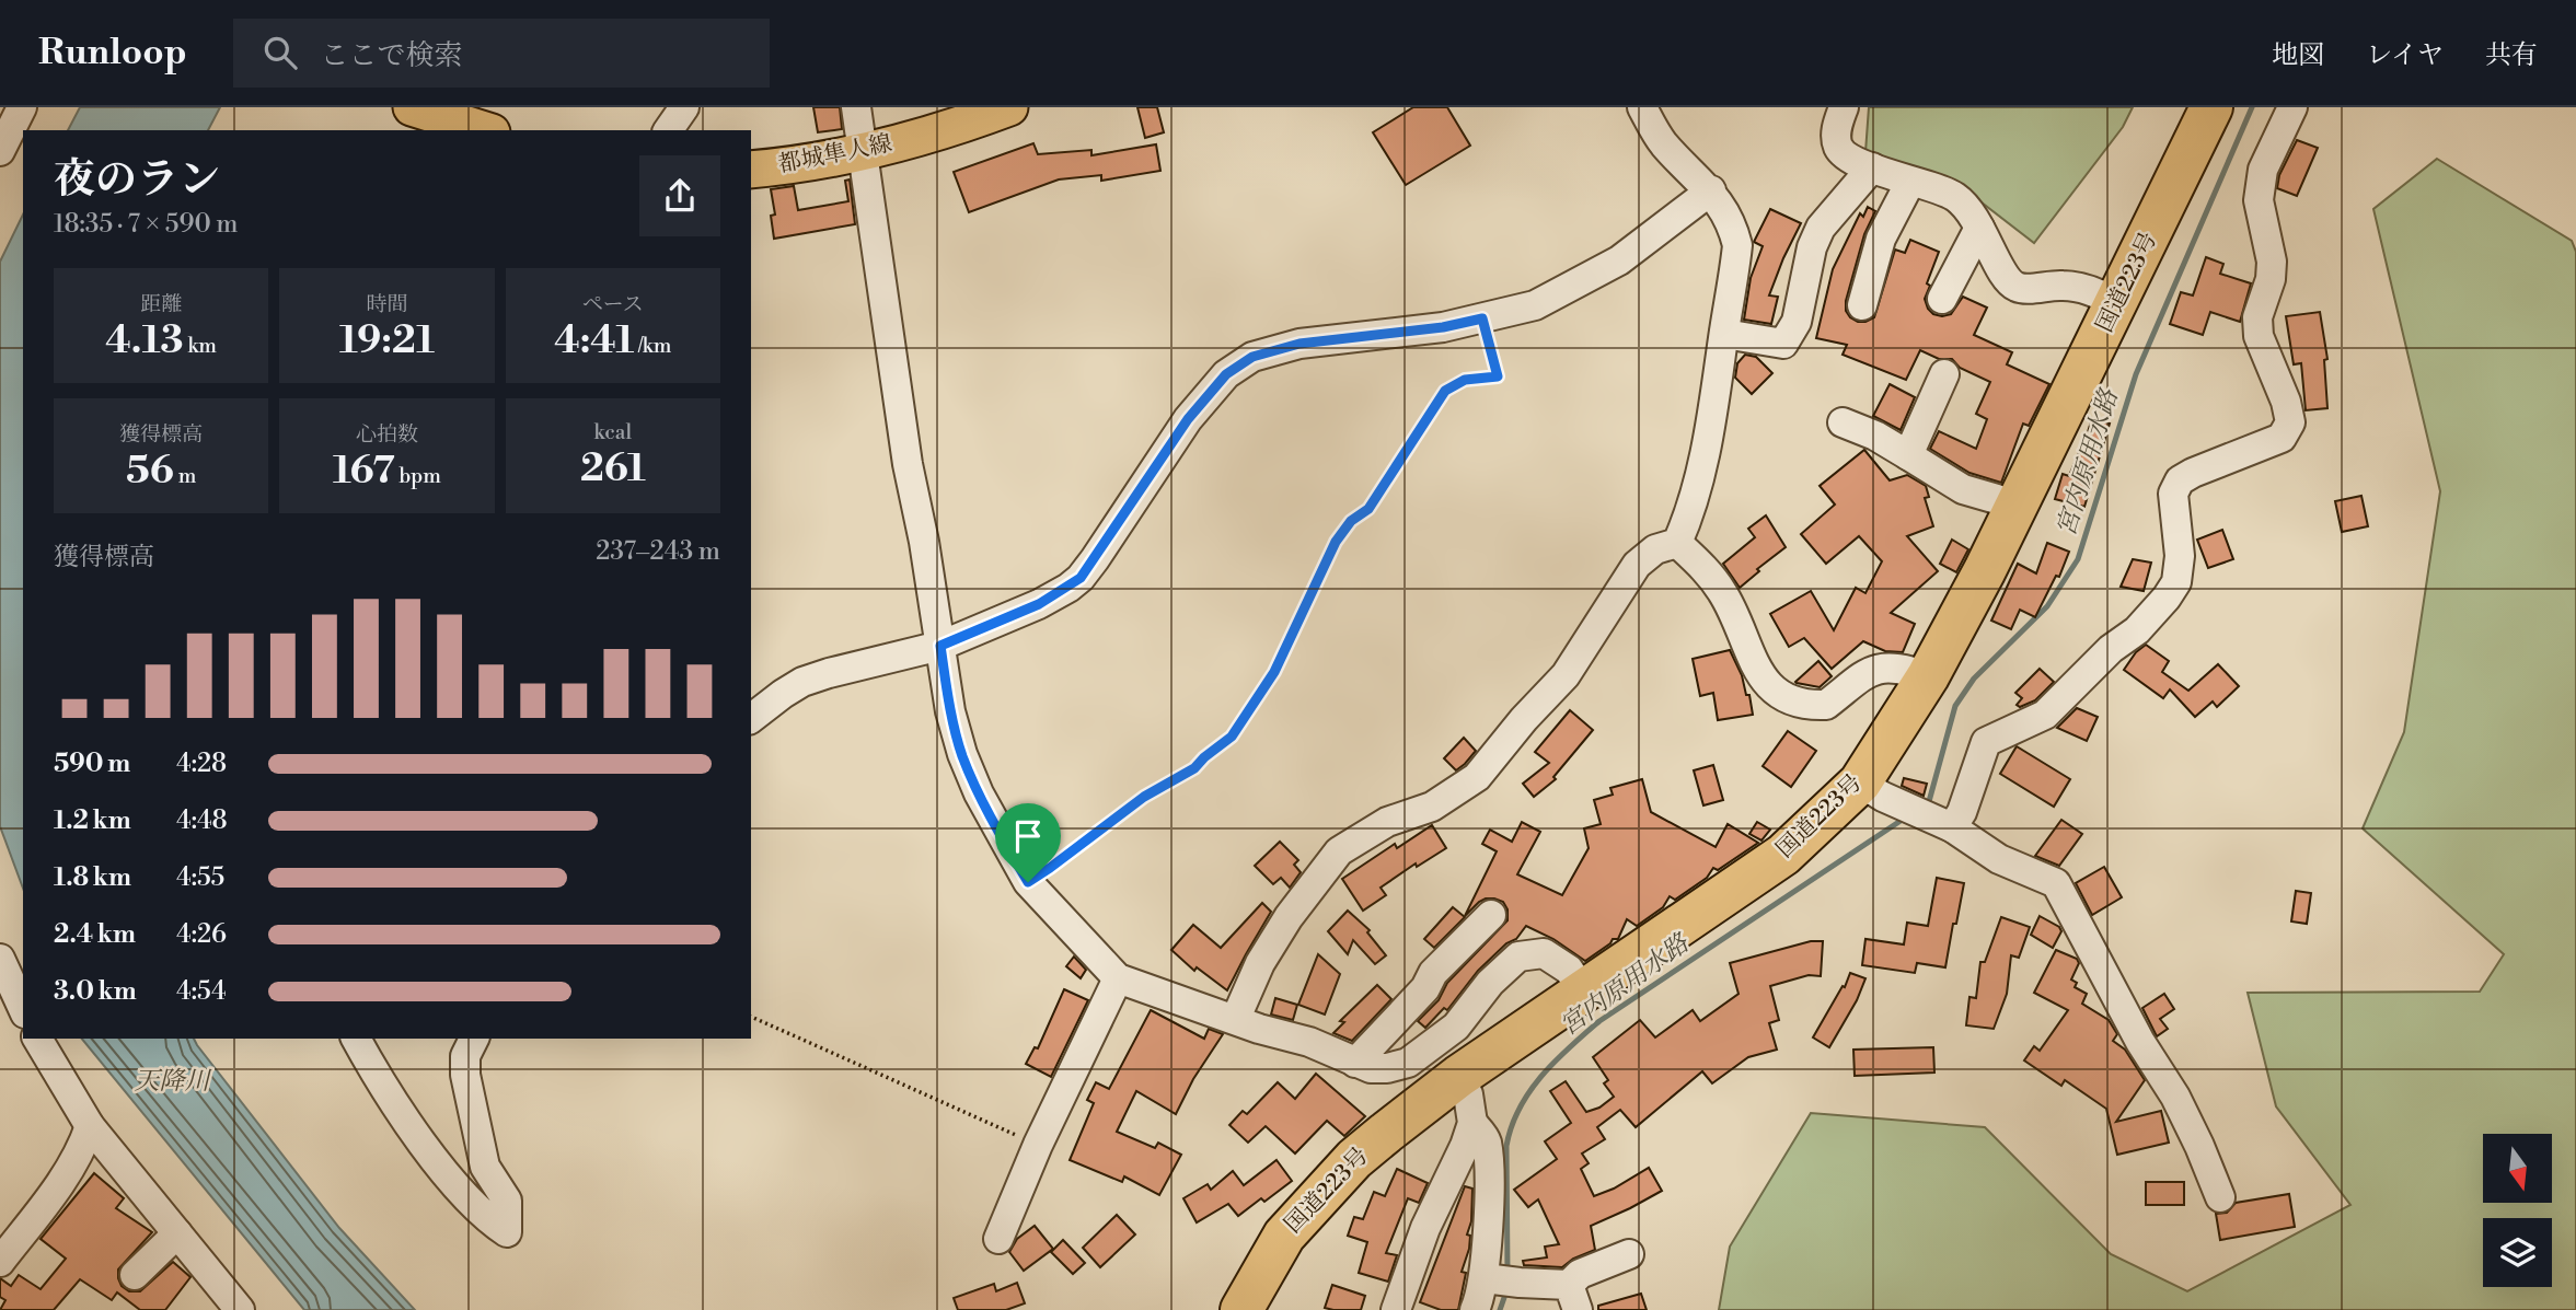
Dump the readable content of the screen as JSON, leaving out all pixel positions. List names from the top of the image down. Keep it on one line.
{"streets":{"highway":["国道223号"],"main road":["都城隼人線"]},"water":["宮内原用水路","天降川"],"north":"bottom","page":{"header":"Runloop","search":"ここで検索","nav":["地図","レイヤ","共有"],"heading":["夜のラン","18:35 · 7 × 590 m"],"stats":[["距離","4.13 km"],["時間","19:21"],["ペース","4:41 /km"],["獲得標高","56 m"],["心拍数","167 bpm"],["kcal","261"]],"chart":["獲得標高","237–243 m"],"list":[{"name":"590 m","note":"4:28"},{"name":"1.2 km","note":"4:48"},{"name":"1.8 km","note":"4:55"},{"name":"2.4 km","note":"4:26"},{"name":"3.0 km","note":"4:54"}]}}
